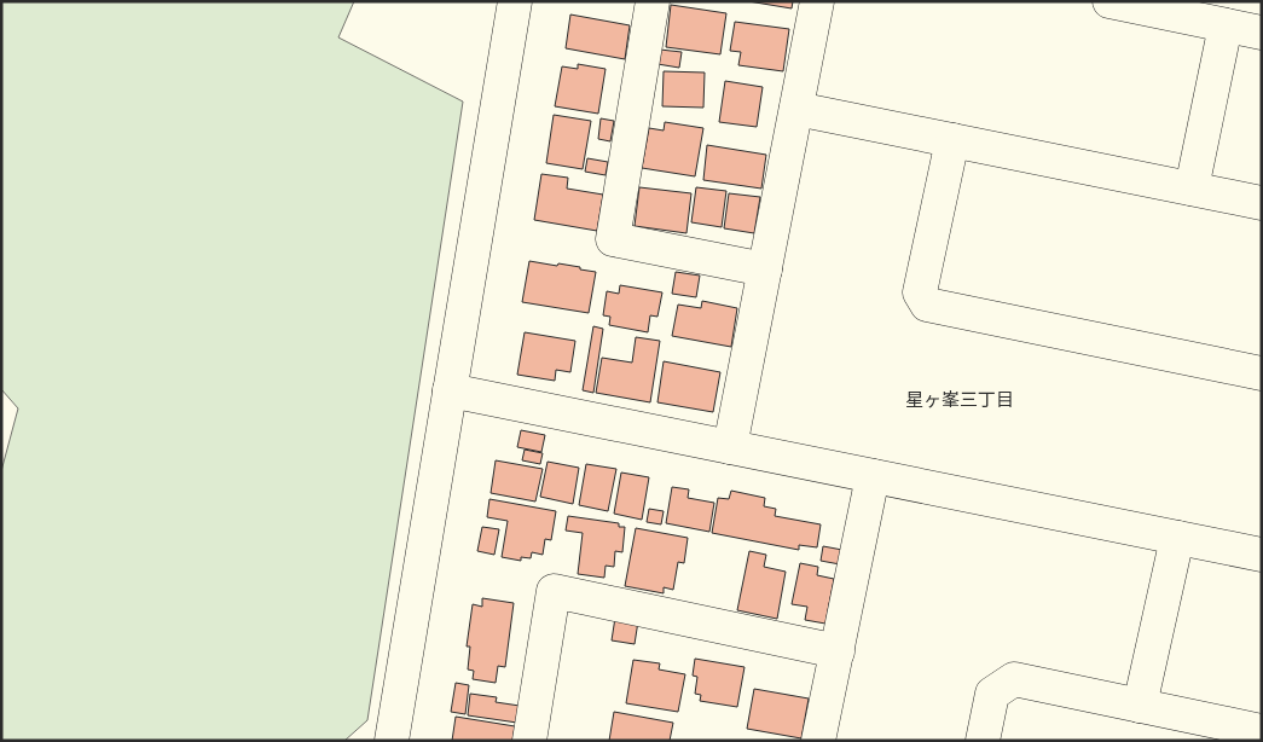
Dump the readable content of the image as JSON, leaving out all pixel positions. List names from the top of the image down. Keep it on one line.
{"districts":["星ヶ峯三丁目"]}
